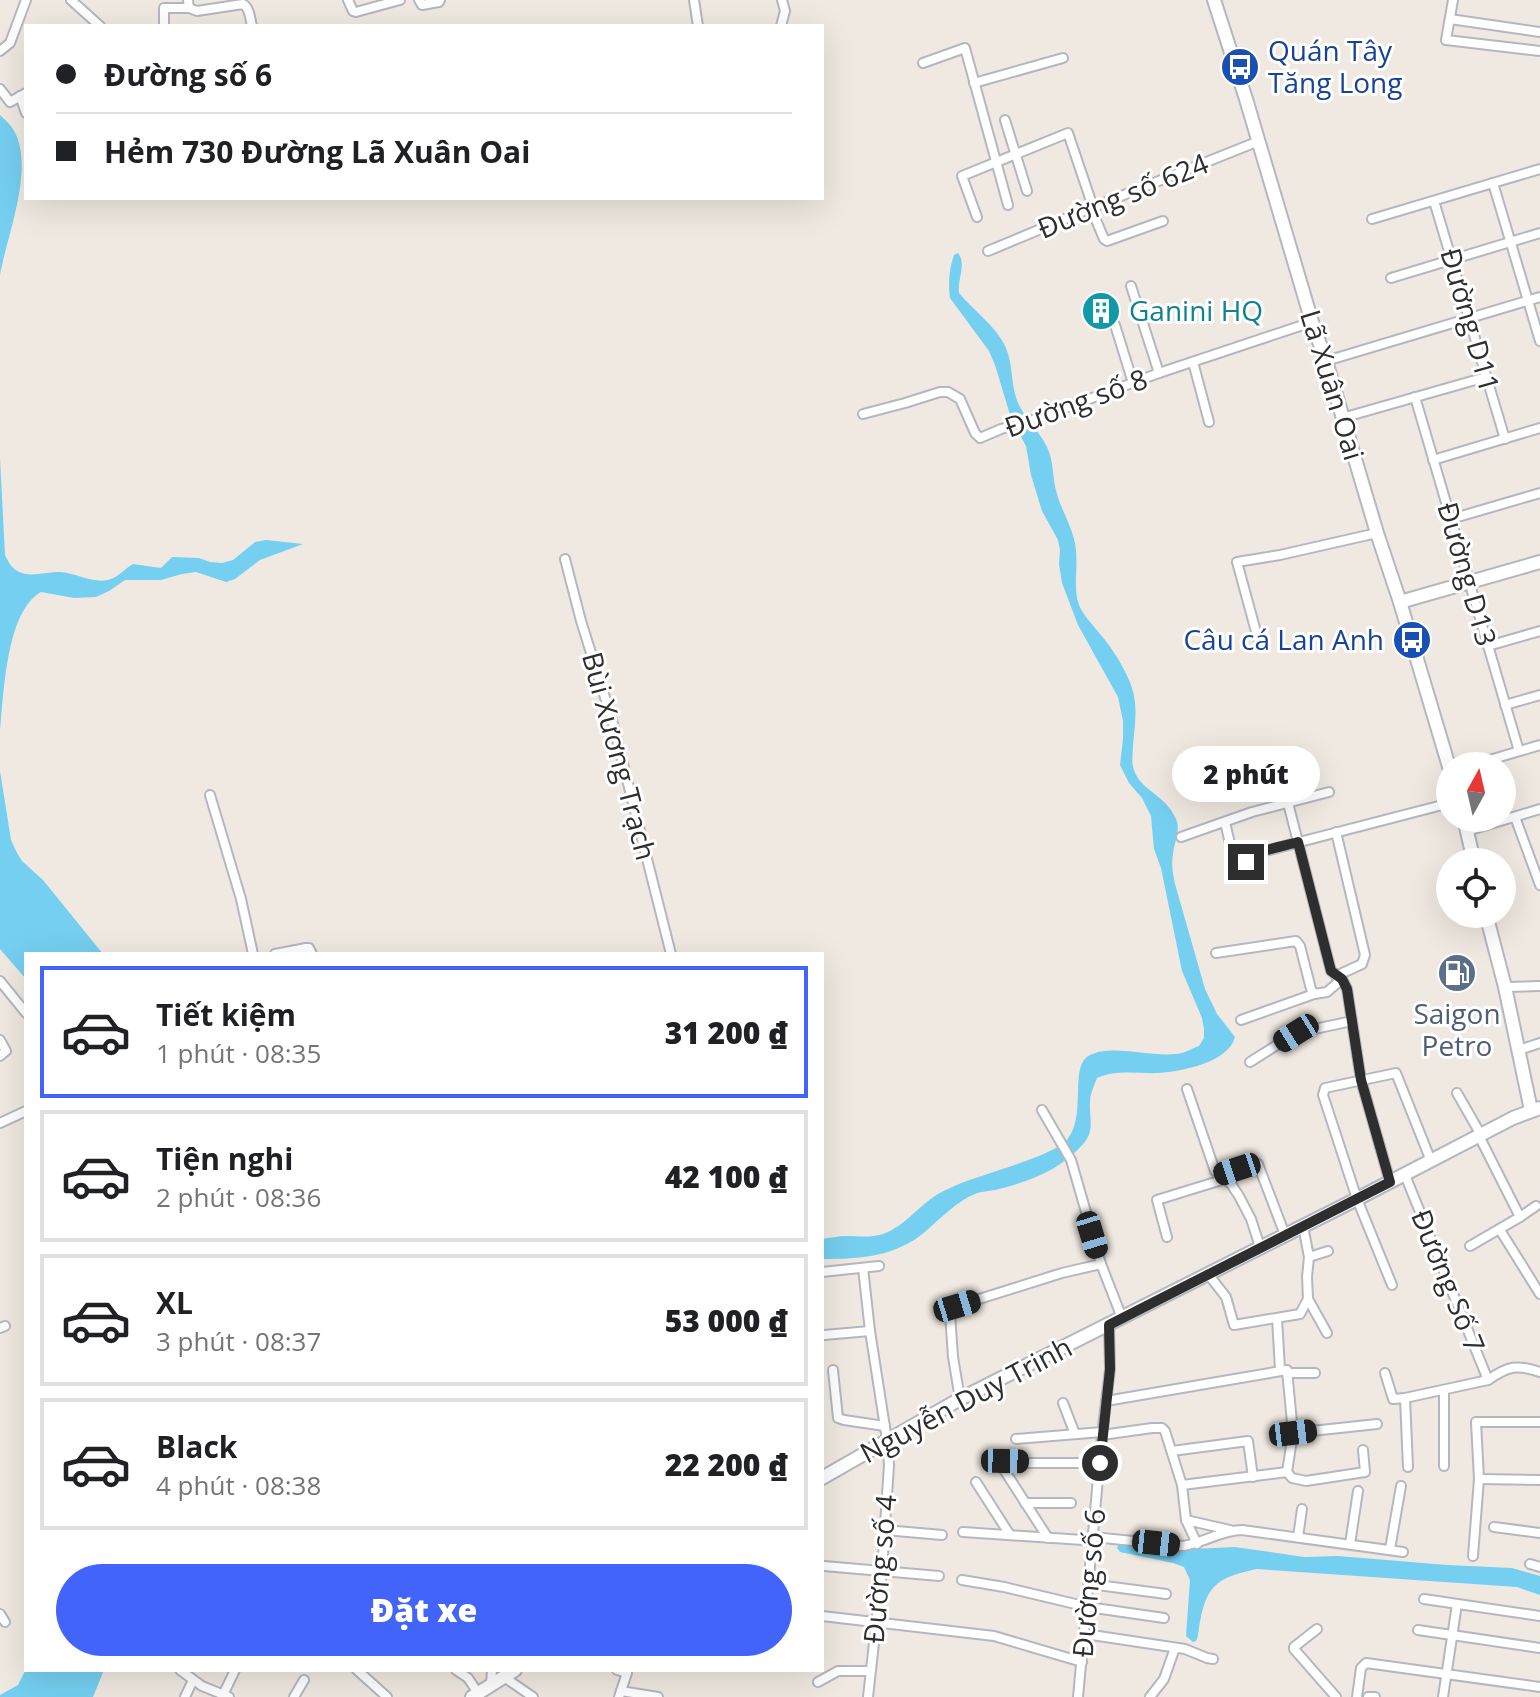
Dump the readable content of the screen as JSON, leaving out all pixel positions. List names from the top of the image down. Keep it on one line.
{"streets":{"main road":["Lã Xuân Oai","Nguyễn Duy Trinh"],"street":["Đường số 624","Đường D11","Đường số 8","Đường D13","Bùi Xương Trạch","Đường Số 7","Đường số 4","Đường số 6"]},"crossings":[["Đường số 624","Lã Xuân Oai"],["Lã Xuân Oai","Đường số 8"],["Đường Số 7","Nguyễn Duy Trinh"],["Nguyễn Duy Trinh","Đường số 4"],["Nguyễn Duy Trinh","Đường số 6"]],"places":{"bus stop":["Quán Tây Tăng Long","Câu cá Lan Anh"],"building":["Ganini HQ"],"fuel station":["Saigon Petro"]},"north":"top","page":{"banner":["Đường số 6","Hẻm 730 Đường Lã Xuân Oai"],"bubble":"2 phút","list":[{"name":"Tiết kiệm","note":"1 phút · 08:35","value":"31 200 ₫"},{"name":"Tiện nghi","note":"2 phút · 08:36","value":"42 100 ₫"},{"name":"XL","note":"3 phút · 08:37","value":"53 000 ₫"},{"name":"Black","note":"4 phút · 08:38","value":"22 200 ₫"}],"buttons":"Đặt xe"}}
